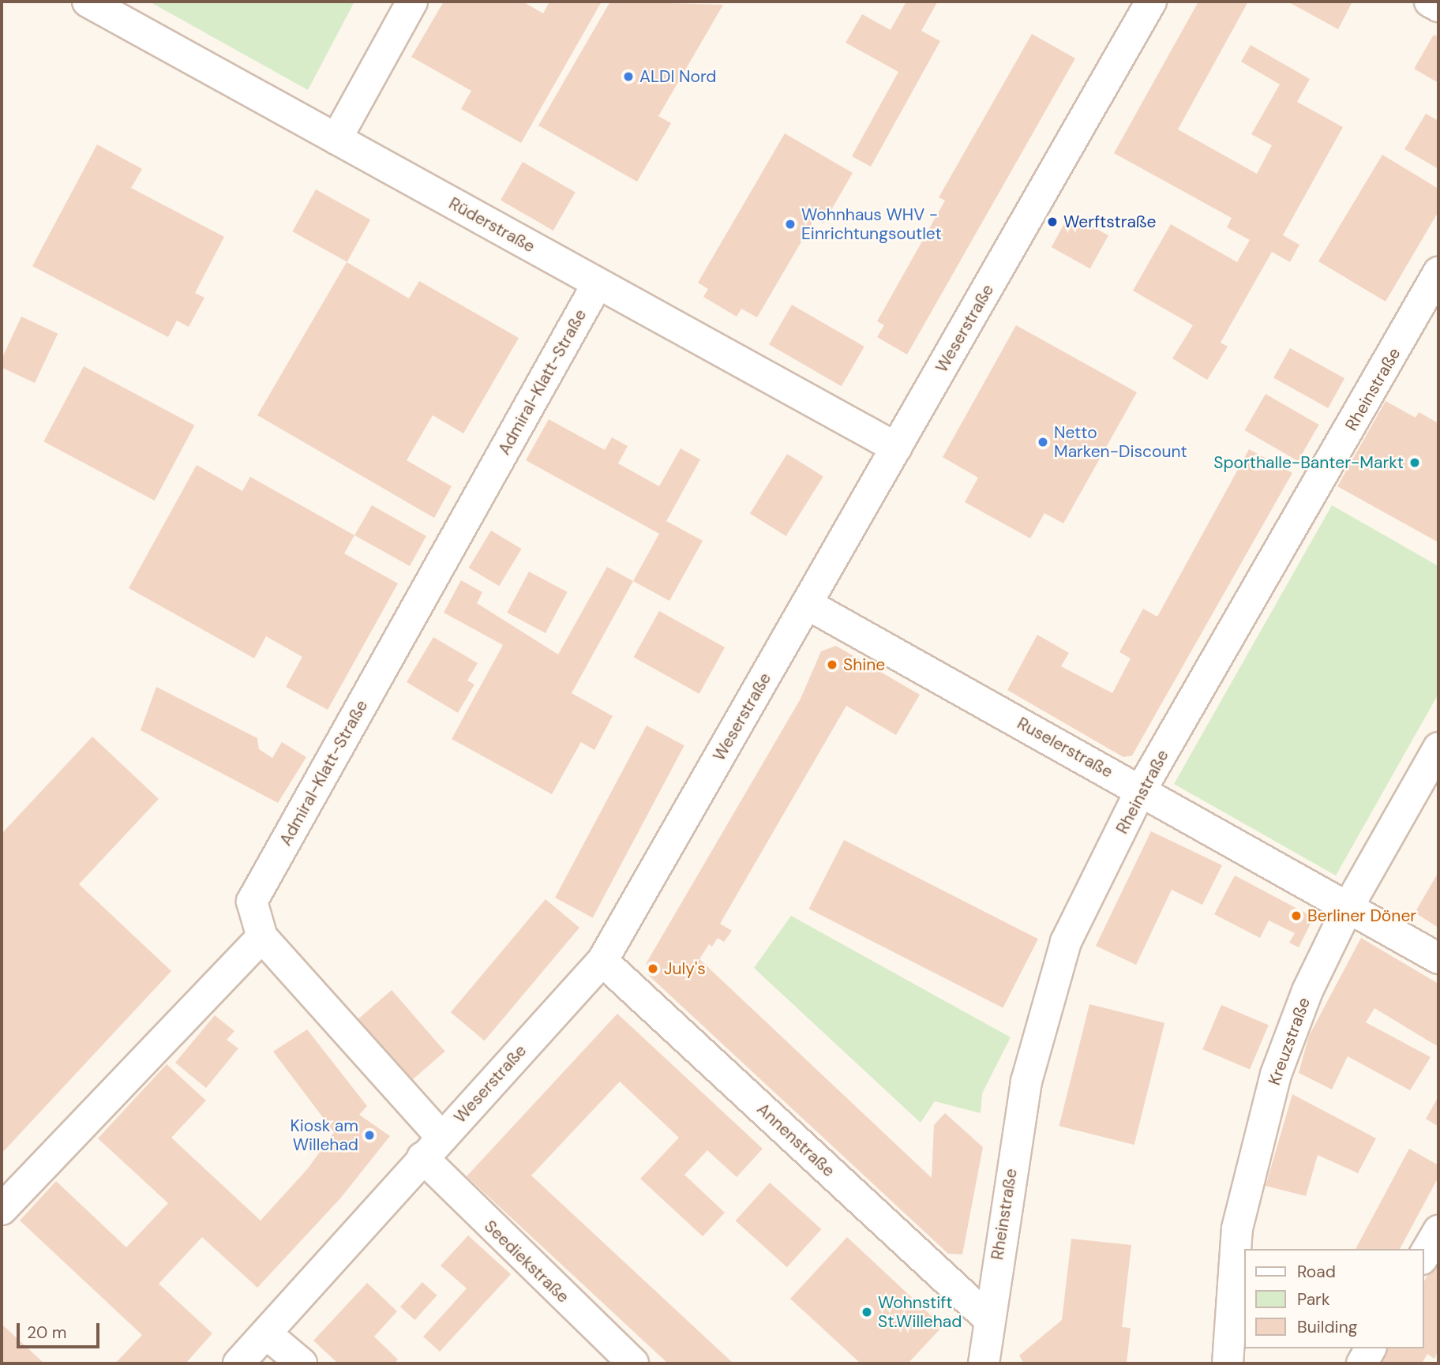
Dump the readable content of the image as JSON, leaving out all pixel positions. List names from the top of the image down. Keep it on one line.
{"streets":{"street":["Rüderstraße","Weserstraße","Admiral-Klatt-Straße","Rheinstraße","Ruselerstraße","Kreuzstraße","Annenstraße","Seediekstraße"]},"crossings":[["Rüderstraße","Weserstraße"],["Rüderstraße","Admiral-Klatt-Straße"],["Weserstraße","Ruselerstraße"],["Weserstraße","Annenstraße"],["Weserstraße","Seediekstraße"],["Admiral-Klatt-Straße","Seediekstraße"],["Rheinstraße","Ruselerstraße"],["Rheinstraße","Annenstraße"],["Ruselerstraße","Kreuzstraße"]],"places":["ALDI Nord","Werftstraße","Wohnhaus WHV - Einrichtungsoutlet","Netto Marken-Discount","Sporthalle-Banter-Markt","Shine","Berliner Döner","July's","Kiosk am Willehad","Wohnstift St.Willehad"],"legend":["Road","Park","Building"],"scale_bar":"20 m"}
